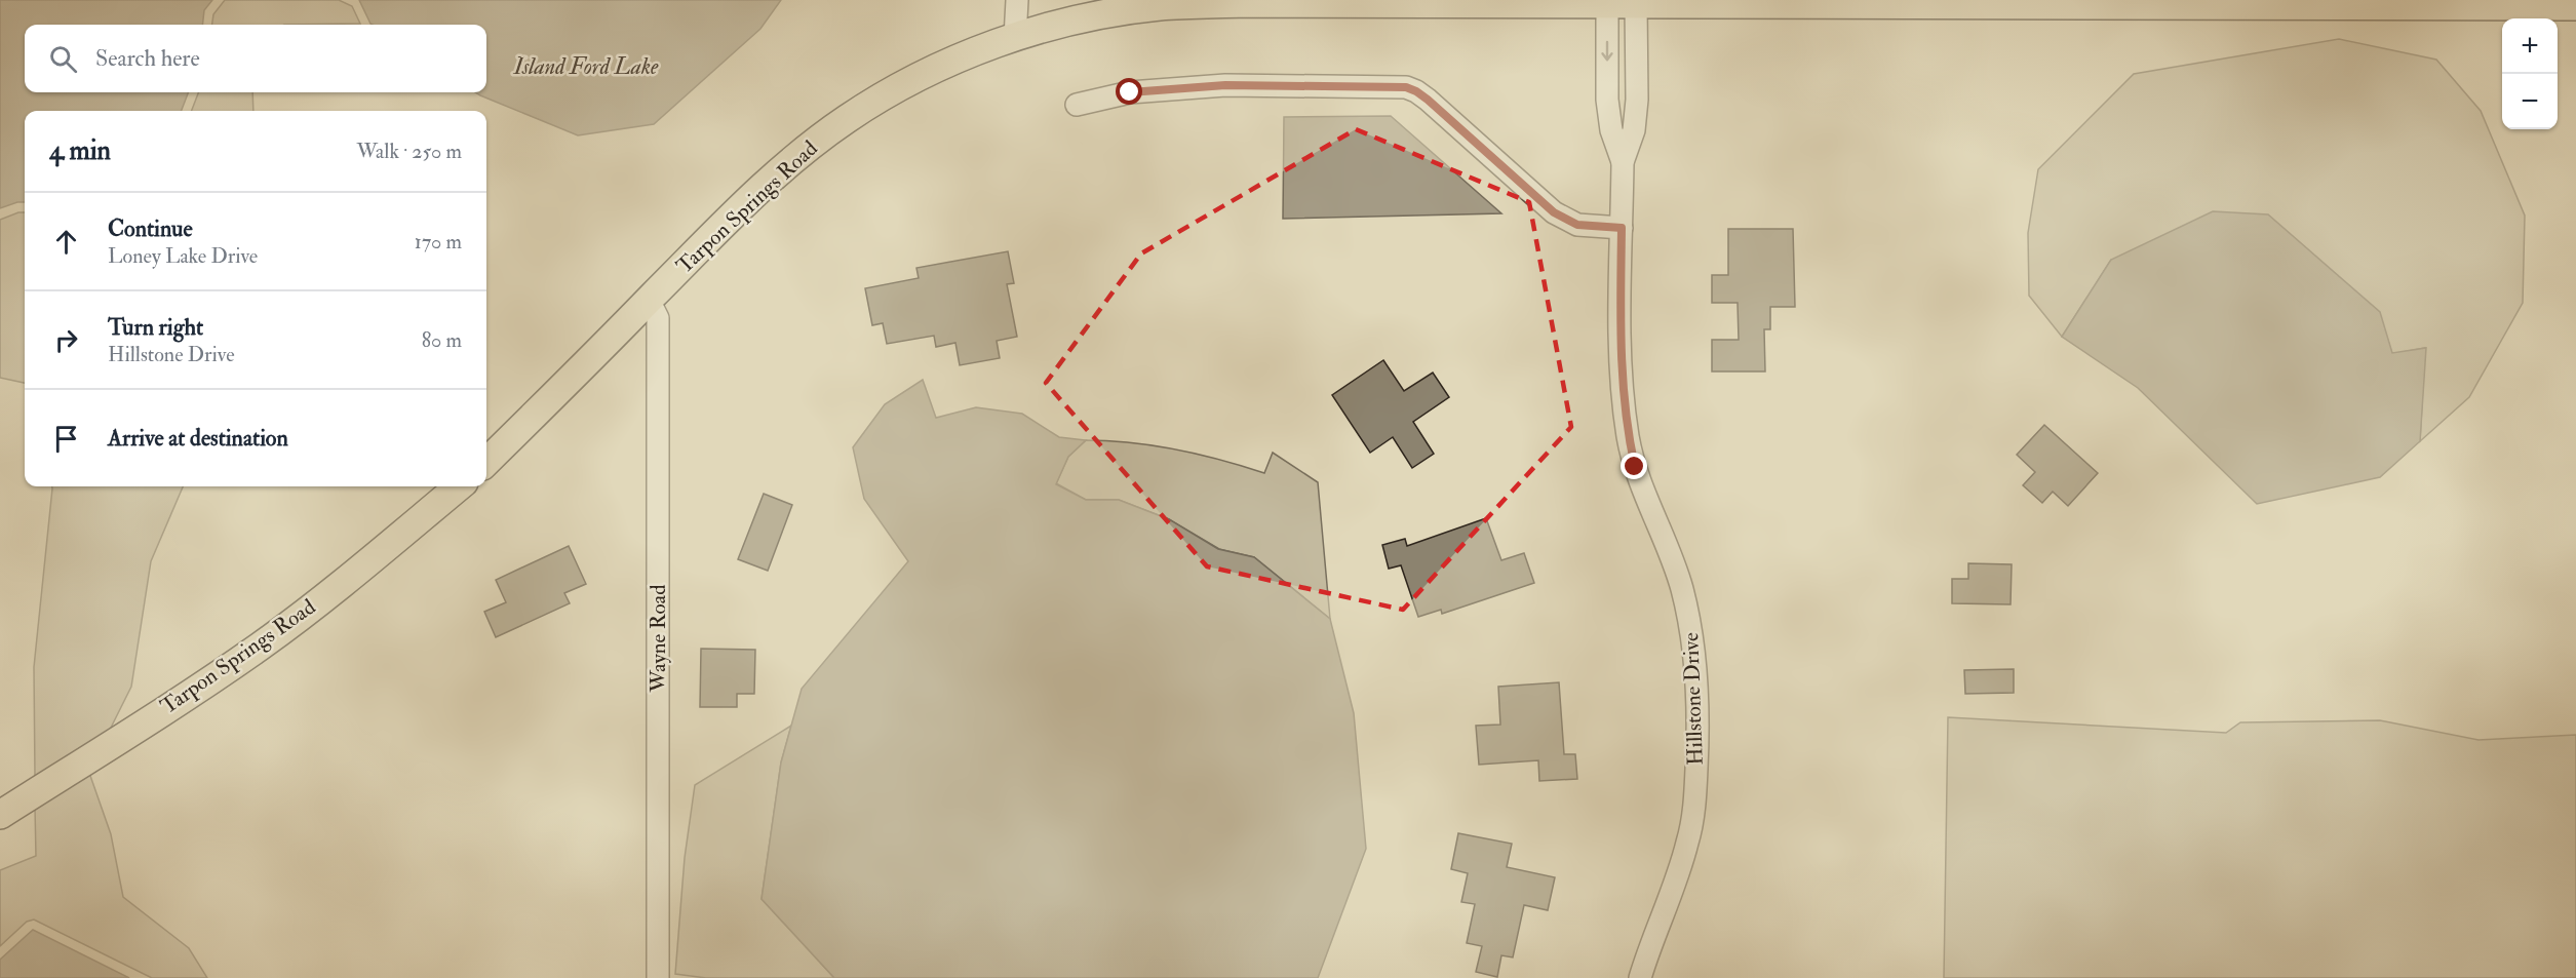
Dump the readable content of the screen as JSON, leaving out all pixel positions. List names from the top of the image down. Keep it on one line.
{"streets":{"main road":["Tarpon Springs Road"],"street":["Wayne Road","Hillstone Drive"]},"crossings":[["Tarpon Springs Road","Wayne Road"],["Tarpon Springs Road","Hillstone Drive"]],"water":["Island Ford Lake"],"page":{"map_buttons":["+","−"],"search":"Search here","heading":["4 min","Walk · 250 m"],"list":[["Continue","Loney Lake Drive","170 m"],["Turn right","Hillstone Drive","80 m"],"Arrive at destination"]}}
